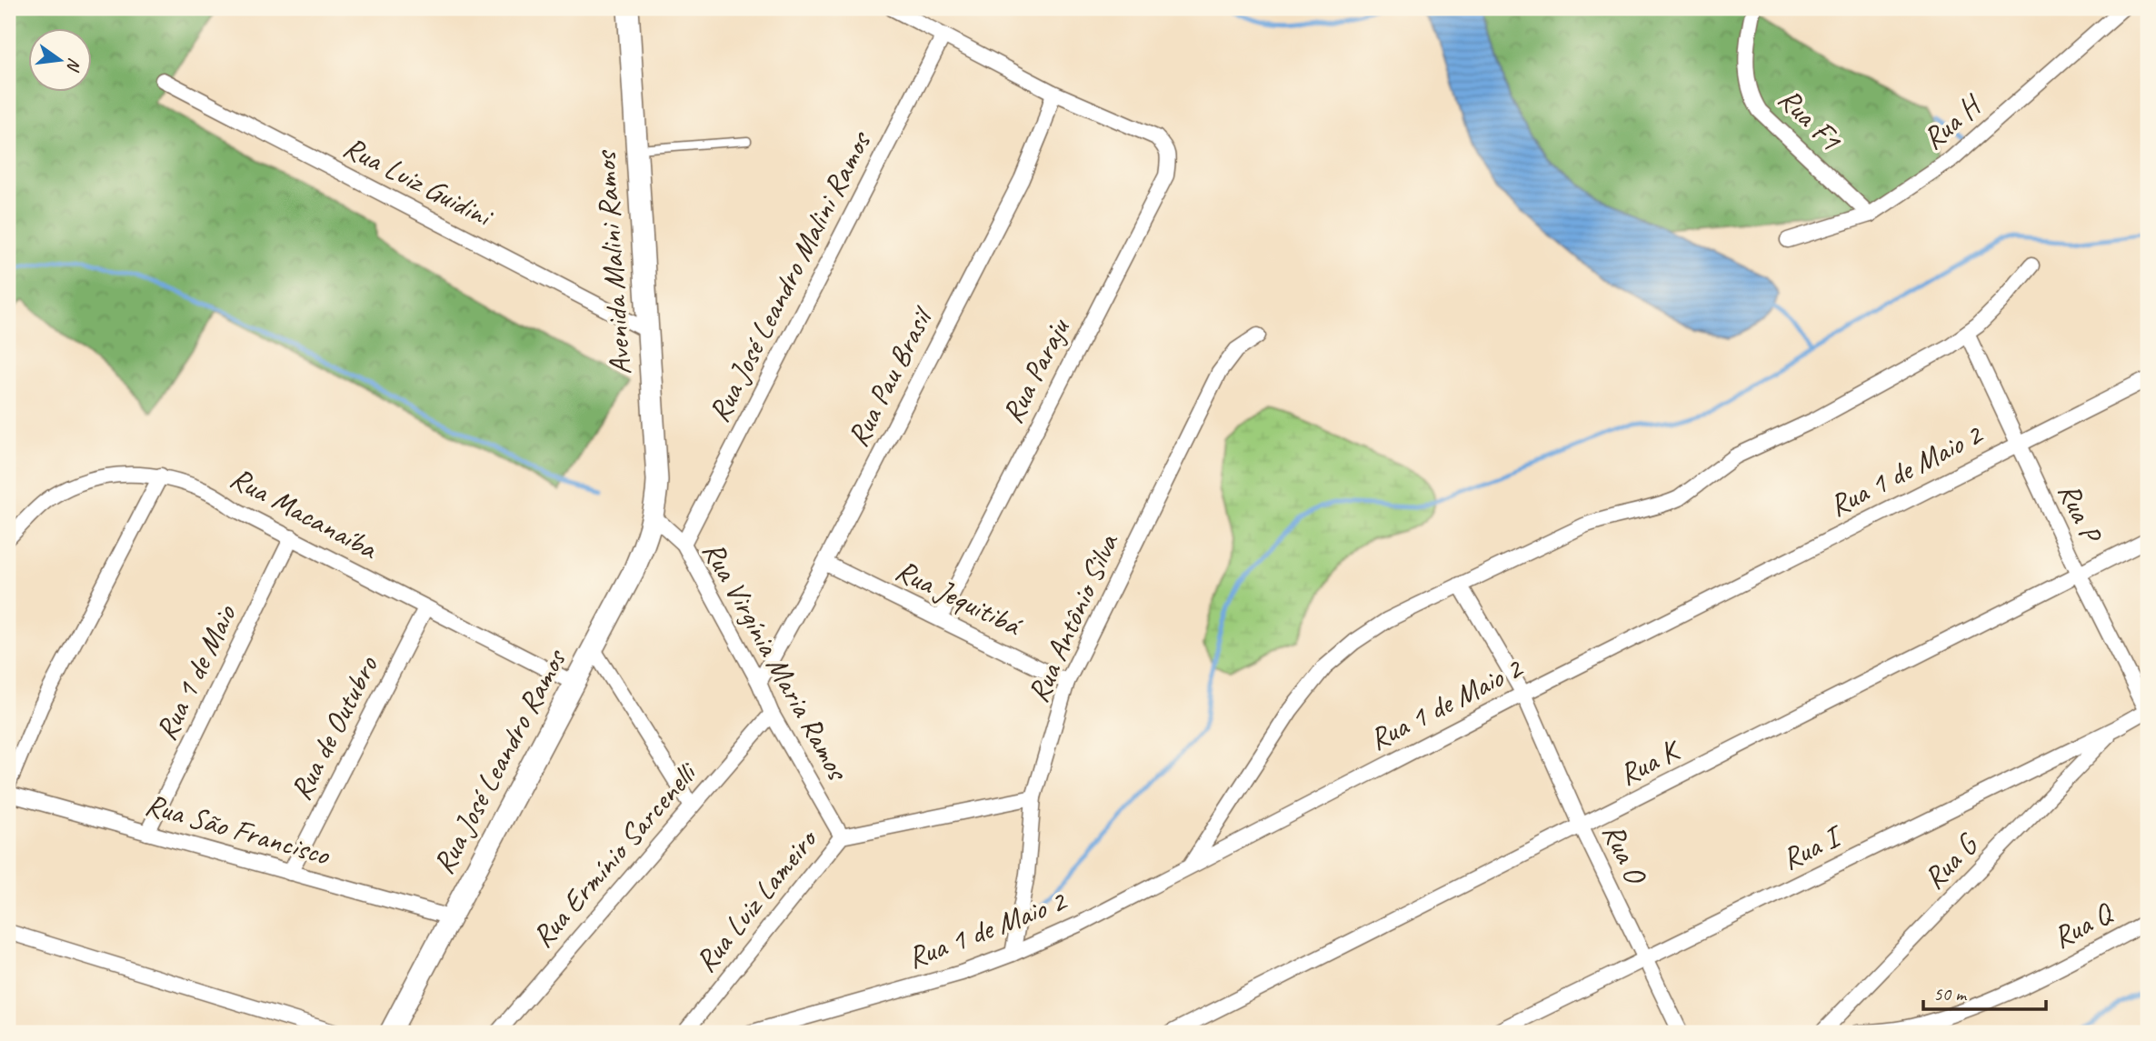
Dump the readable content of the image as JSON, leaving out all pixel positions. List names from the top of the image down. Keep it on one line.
{"streets":{"street":["Rua F1","Rua H","Rua Luiz Guidini","Avenida Malini Ramos","Rua José Leandro Malini Ramos","Rua Paraju","Rua Pau Brasil","Rua 1 de Maio 2","Rua P","Rua Macanaíba","Rua Jequitibá","Rua Antônio Silva","Rua Virgínia Maria Ramos","Rua 1 de Maio","Rua de Outubro","Rua José Leandro Ramos","Rua K","Rua São Francisco","Rua I","Rua O","Rua Ermínio Sarcenelli","Rua G","Rua Luiz Lameiro","Rua Q"]},"crossings":[["Rua F1","Rua H"],["Rua Luiz Guidini","Avenida Malini Ramos"],["Avenida Malini Ramos","Rua Virgínia Maria Ramos"],["Avenida Malini Ramos","Rua José Leandro Ramos"],["Rua José Leandro Malini Ramos","Rua Virgínia Maria Ramos"],["Rua Paraju","Rua Pau Brasil"],["Rua Paraju","Rua Jequitibá"],["Rua Pau Brasil","Rua Jequitibá"],["Rua Pau Brasil","Rua Virgínia Maria Ramos"],["Rua 1 de Maio 2","Rua P"],["Rua 1 de Maio 2","Rua Antônio Silva"],["Rua 1 de Maio 2","Rua O"],["Rua P","Rua K"],["Rua P","Rua I"],["Rua Macanaíba","Rua 1 de Maio"],["Rua Macanaíba","Rua de Outubro"],["Rua Macanaíba","Rua José Leandro Ramos"],["Rua Jequitibá","Rua Antônio Silva"],["Rua Antônio Silva","Rua Luiz Lameiro"],["Rua Virgínia Maria Ramos","Rua José Leandro Ramos"],["Rua Virgínia Maria Ramos","Rua Ermínio Sarcenelli"],["Rua Virgínia Maria Ramos","Rua Luiz Lameiro"],["Rua 1 de Maio","Rua São Francisco"],["Rua de Outubro","Rua São Francisco"],["Rua José Leandro Ramos","Rua São Francisco"],["Rua K","Rua O"],["Rua I","Rua O"],["Rua I","Rua G"]],"scale_bar":"50 m","north":"right"}
